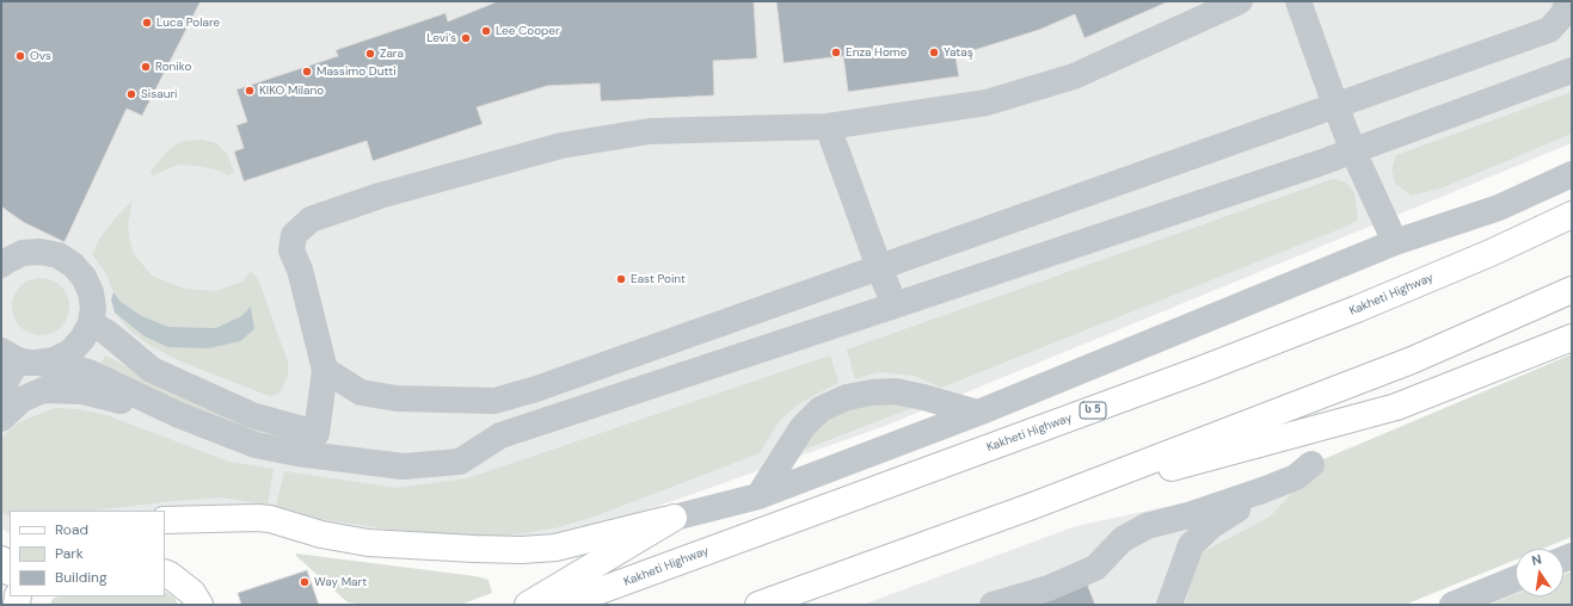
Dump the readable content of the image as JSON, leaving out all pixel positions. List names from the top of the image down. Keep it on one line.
{"streets":{"main road":["Kakheti Highway","ს 5"]},"places":["Luca Polare","Lee Cooper","Levi's","Enza Home","Yataş","Zara","Ovs","Roniko","Massimo Dutti","KIKO Milano","Sisauri","East Point","Way Mart"],"legend":["Road","Park","Building"],"north":"top"}
